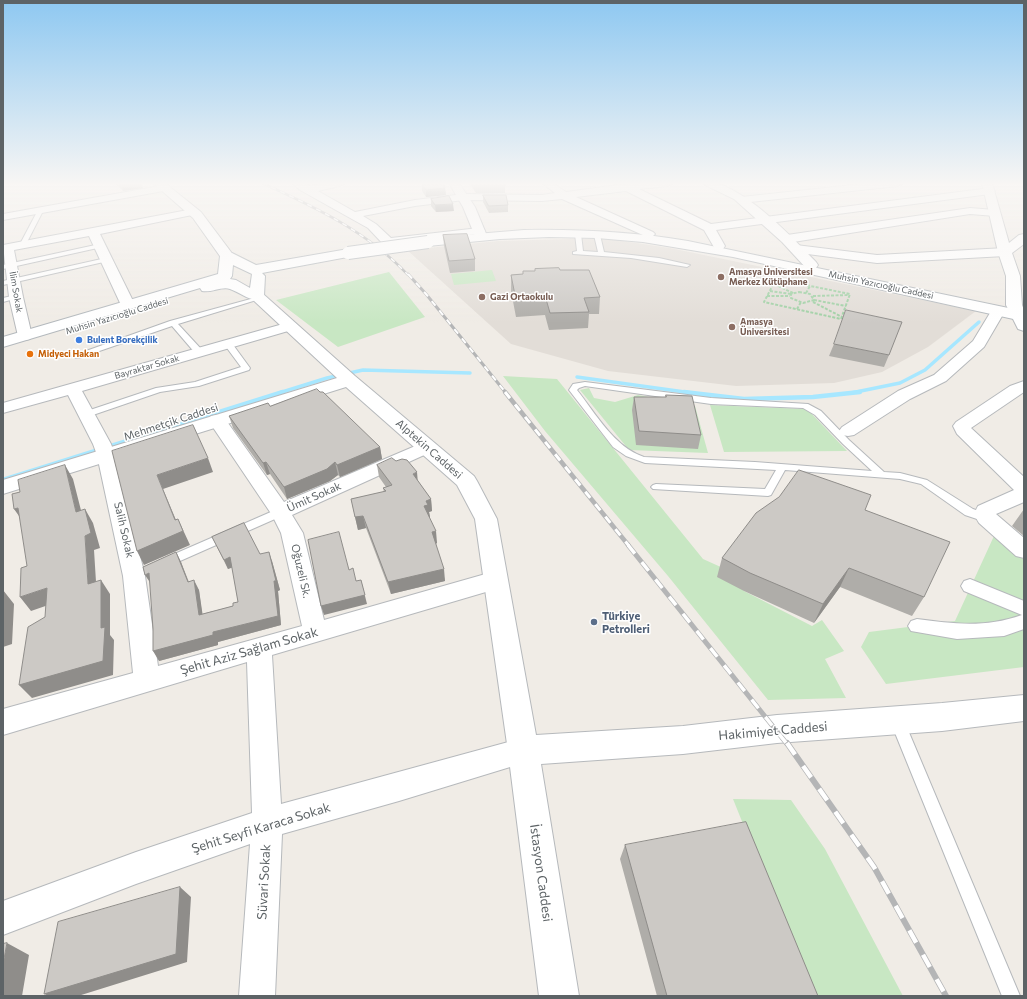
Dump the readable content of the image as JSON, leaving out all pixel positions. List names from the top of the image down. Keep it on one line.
{"streets":{"street":["Muhsin Yazıcıoğlu Caddesi","İlim Sokak","Bayraktar Sokak","Mehmetçik Caddesi","Alptekin Caddesi","Ümit Sokak","Salih Sokak","Oğuzeli Sk.","Şehit Aziz Sağlam Sokak","Hakimiyet Caddesi","Şehit Seyfi Karaca Sokak","İstasyon Caddesi","Süvari Sokak"]},"crossings":[["Muhsin Yazıcıoğlu Caddesi","İlim Sokak"],["Muhsin Yazıcıoğlu Caddesi","Alptekin Caddesi"],["Bayraktar Sokak","Alptekin Caddesi"],["Bayraktar Sokak","Salih Sokak"],["Mehmetçik Caddesi","Alptekin Caddesi"],["Mehmetçik Caddesi","Ümit Sokak"],["Mehmetçik Caddesi","Salih Sokak"],["Alptekin Caddesi","Ümit Sokak"],["Alptekin Caddesi","Şehit Aziz Sağlam Sokak"],["Alptekin Caddesi","Hakimiyet Caddesi"],["Alptekin Caddesi","Şehit Seyfi Karaca Sokak"],["Alptekin Caddesi","İstasyon Caddesi"],["Ümit Sokak","Oğuzeli Sk."],["Salih Sokak","Şehit Aziz Sağlam Sokak"],["Oğuzeli Sk.","Şehit Aziz Sağlam Sokak"],["Şehit Aziz Sağlam Sokak","Süvari Sokak"],["Hakimiyet Caddesi","Şehit Seyfi Karaca Sokak"],["Hakimiyet Caddesi","İstasyon Caddesi"],["Şehit Seyfi Karaca Sokak","İstasyon Caddesi"],["Şehit Seyfi Karaca Sokak","Süvari Sokak"]],"places":["Amasya Üniversitesi Merkez Kütüphane","Gazi Ortaokulu","Amasya Üniversitesi","Bulent Borekçilik","Midyeci Hakan","Türkiye Petrolleri"]}
